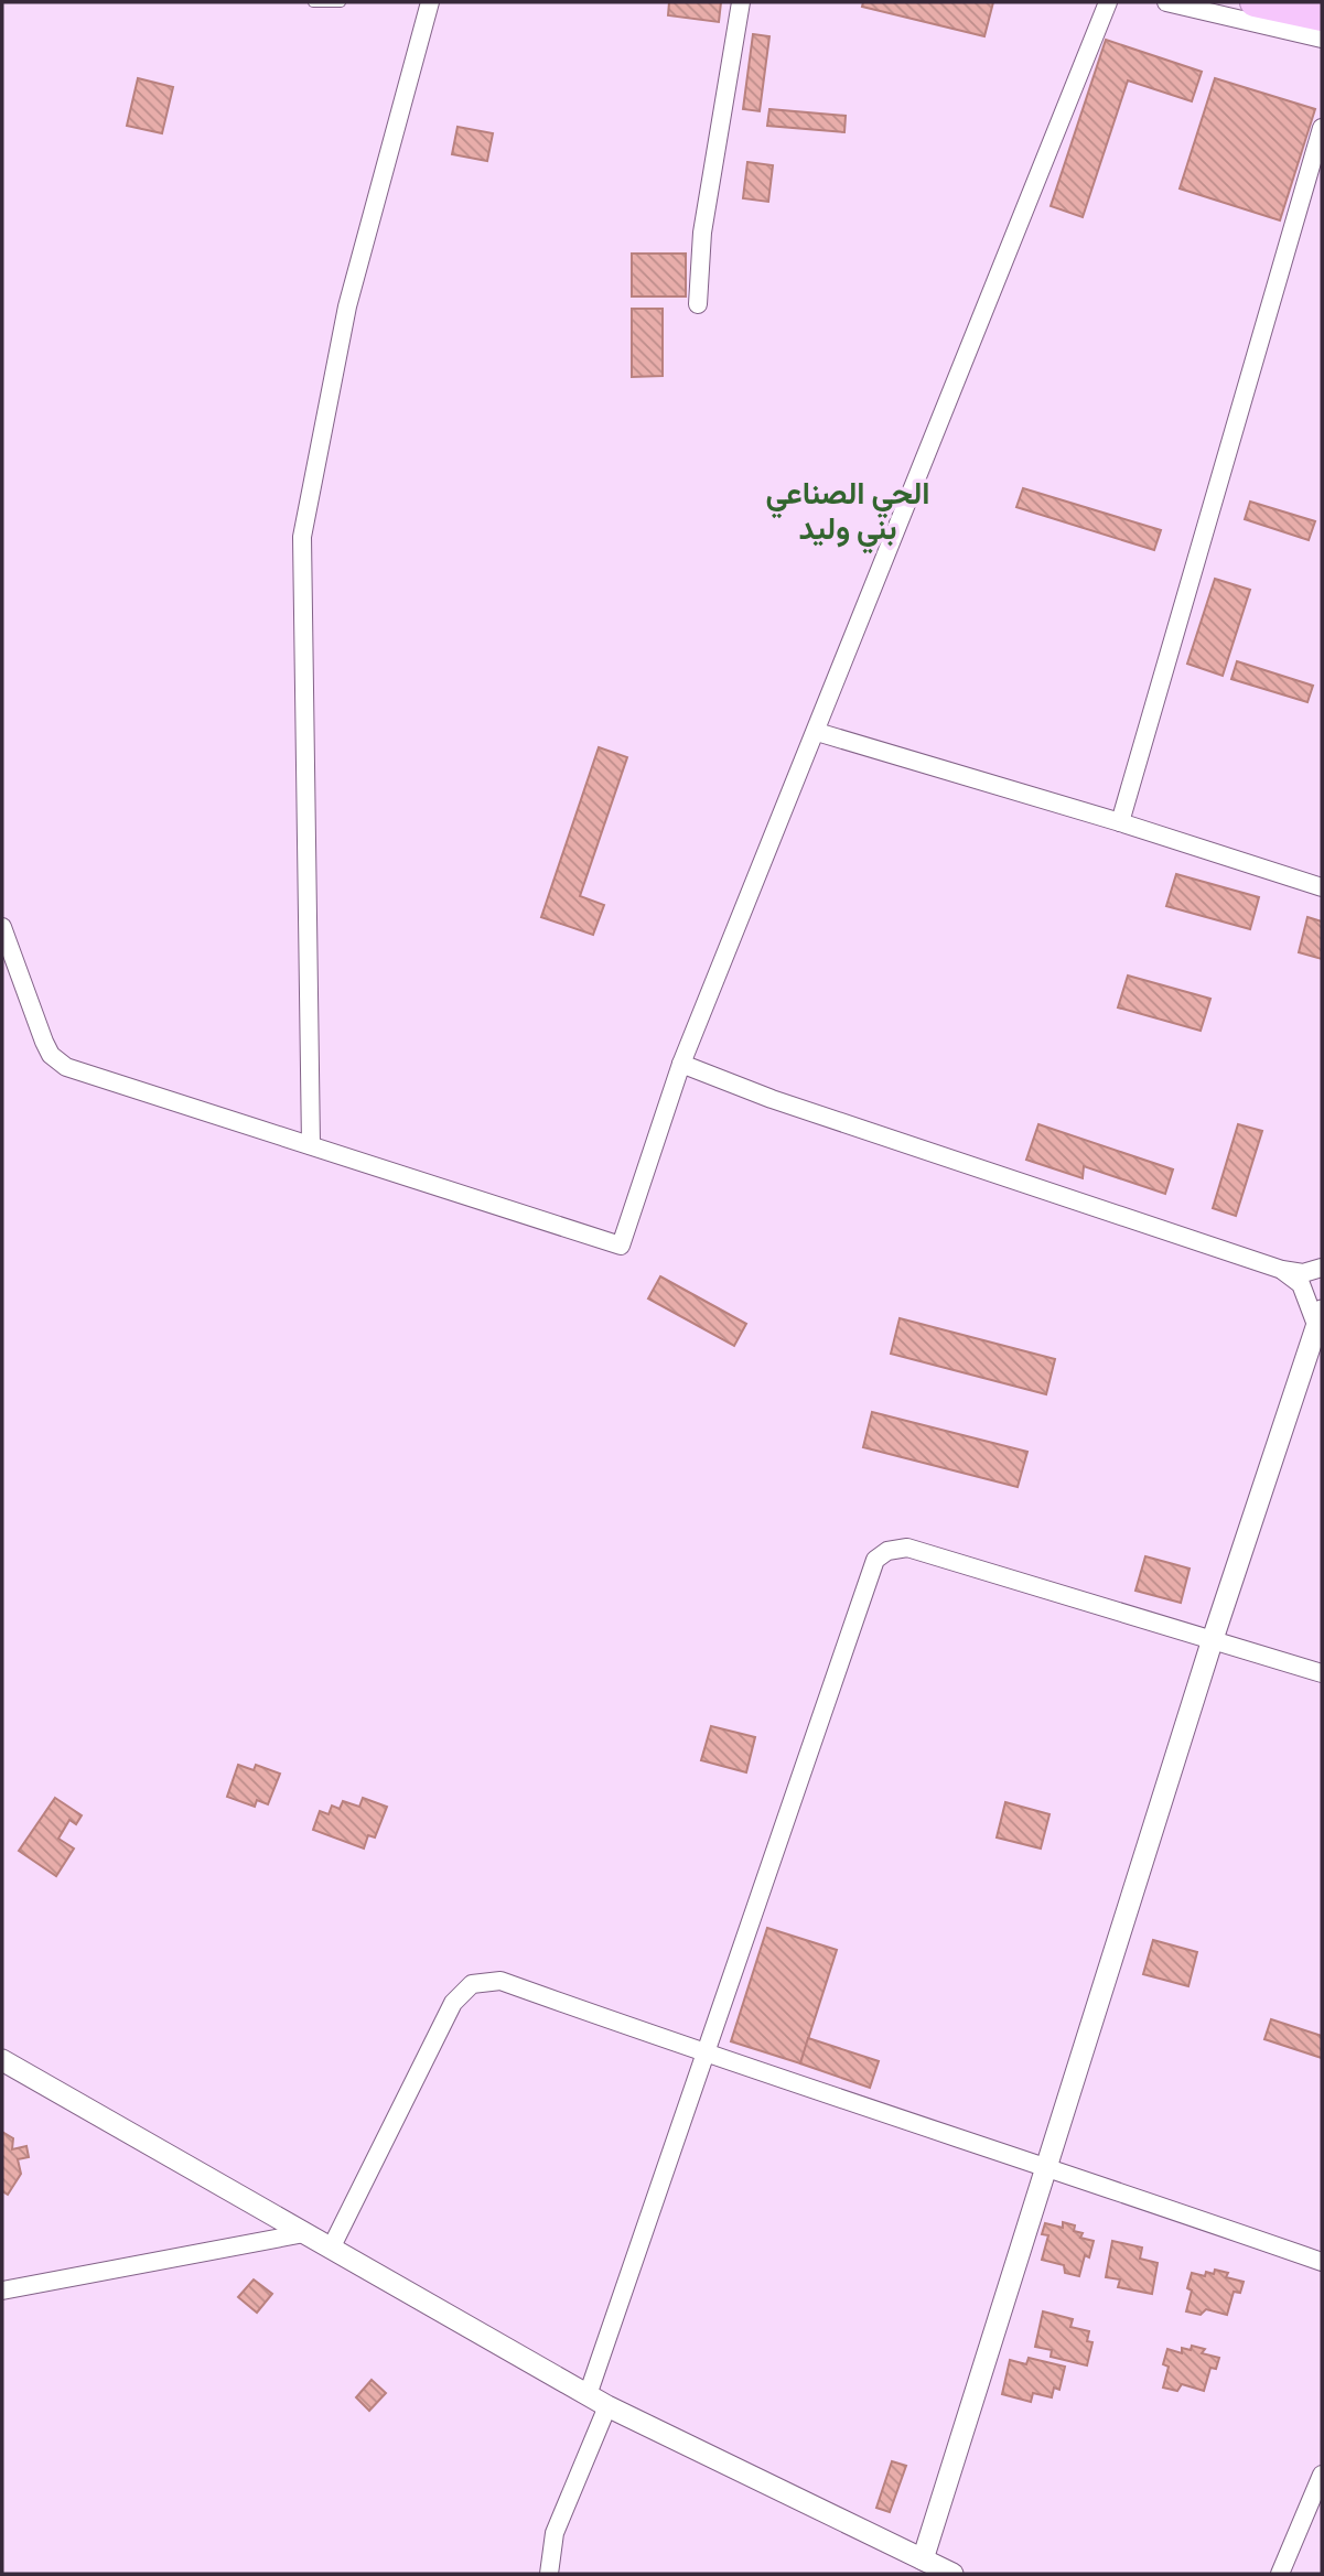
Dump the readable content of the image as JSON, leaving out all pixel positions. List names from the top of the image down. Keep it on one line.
{"districts":["الحي الصناعي بني وليد"]}
